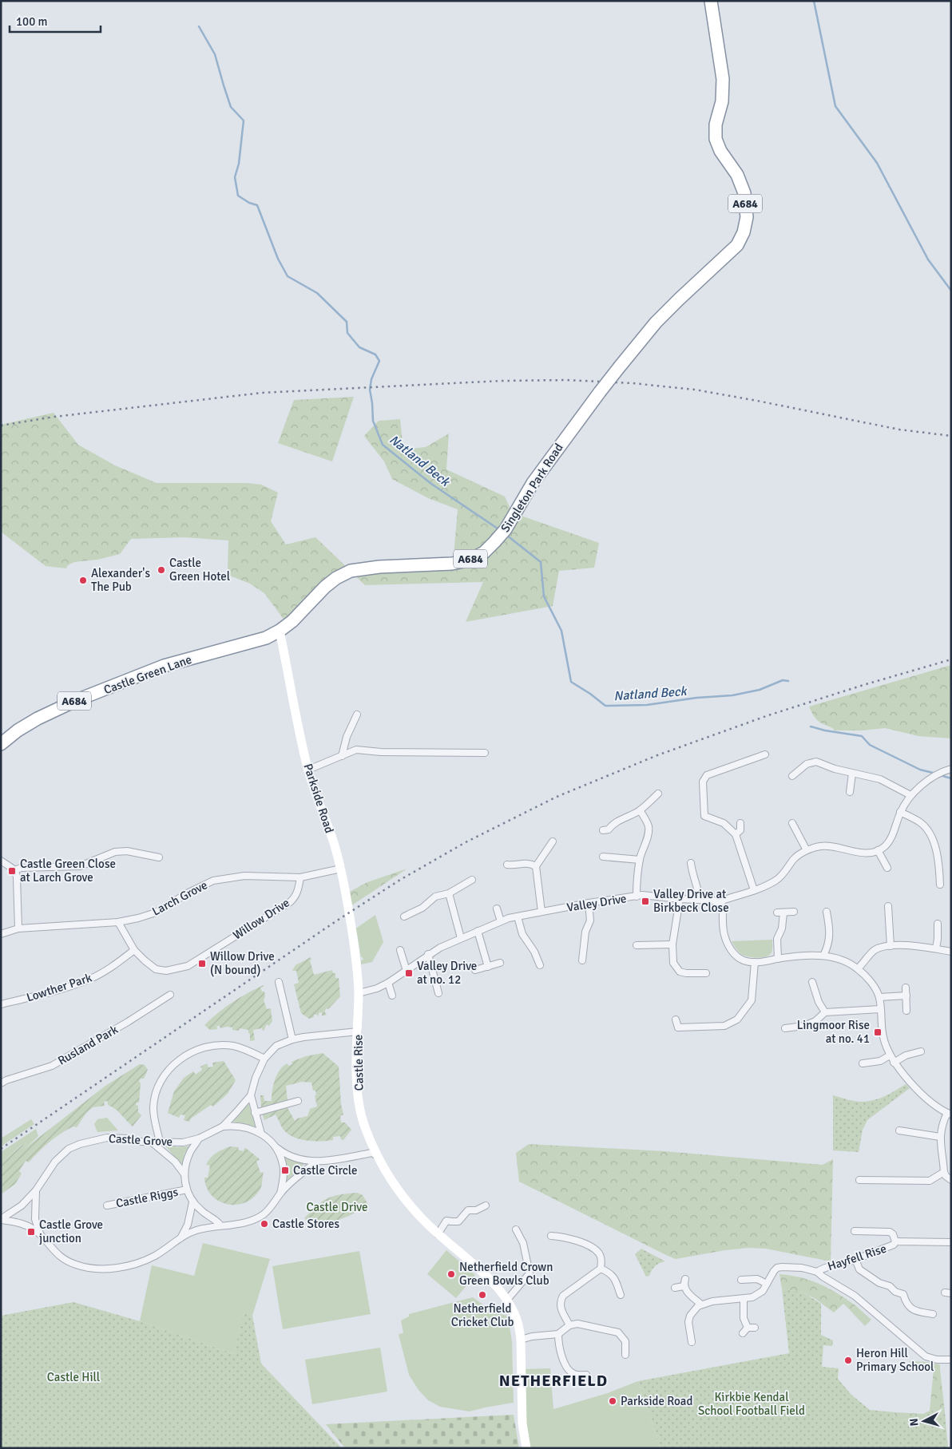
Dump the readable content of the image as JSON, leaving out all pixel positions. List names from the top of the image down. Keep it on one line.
{"streets":{"highway":["A684","Singleton Park Road","Castle Green Lane"],"street":["Parkside Road","Larch Grove","Valley Drive","Willow Drive","Lowther Park","Rusland Park","Castle Rise","Castle Grove","Castle Riggs","Hayfell Rise"]},"crossings":[["Singleton Park Road","Castle Green Lane"],["Singleton Park Road","Parkside Road"],["Castle Green Lane","Parkside Road"],["Parkside Road","Larch Grove"],["Parkside Road","Castle Rise"],["Larch Grove","Willow Drive"],["Valley Drive","Castle Rise"],["Willow Drive","Lowther Park"],["Castle Rise","Castle Grove"],["Castle Grove","Castle Riggs"]],"districts":["NETHERFIELD"],"water":["Natland Beck"],"parks":["Castle Drive","Castle Hill","Kirkbie Kendal School Football Field"],"places":{"other":["Castle Green Hotel","Alexander's The Pub","Castle Stores","Netherfield Crown Green Bowls Club","Netherfield Cricket Club","Heron Hill Primary School","Parkside Road"],"transit":["Castle Green Close at Larch Grove","Valley Drive at Birkbeck Close","Willow Drive (N bound)","Valley Drive at no. 12","Lingmoor Rise at no. 41","Castle Circle","Castle Grove junction"]},"scale_bar":"100 m","north":"left"}
